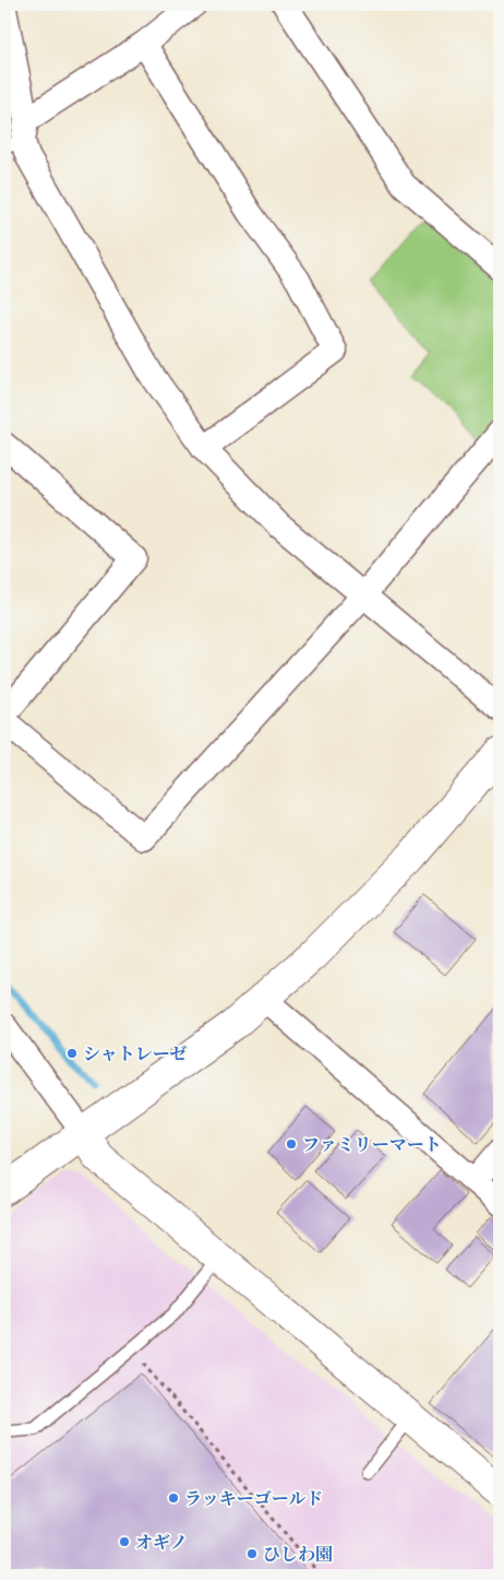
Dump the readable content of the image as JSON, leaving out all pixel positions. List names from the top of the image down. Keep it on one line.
{"places":["シャトレーゼ","ファミリーマート","ラッキーゴールド","オギノ","ひしわ園"]}
